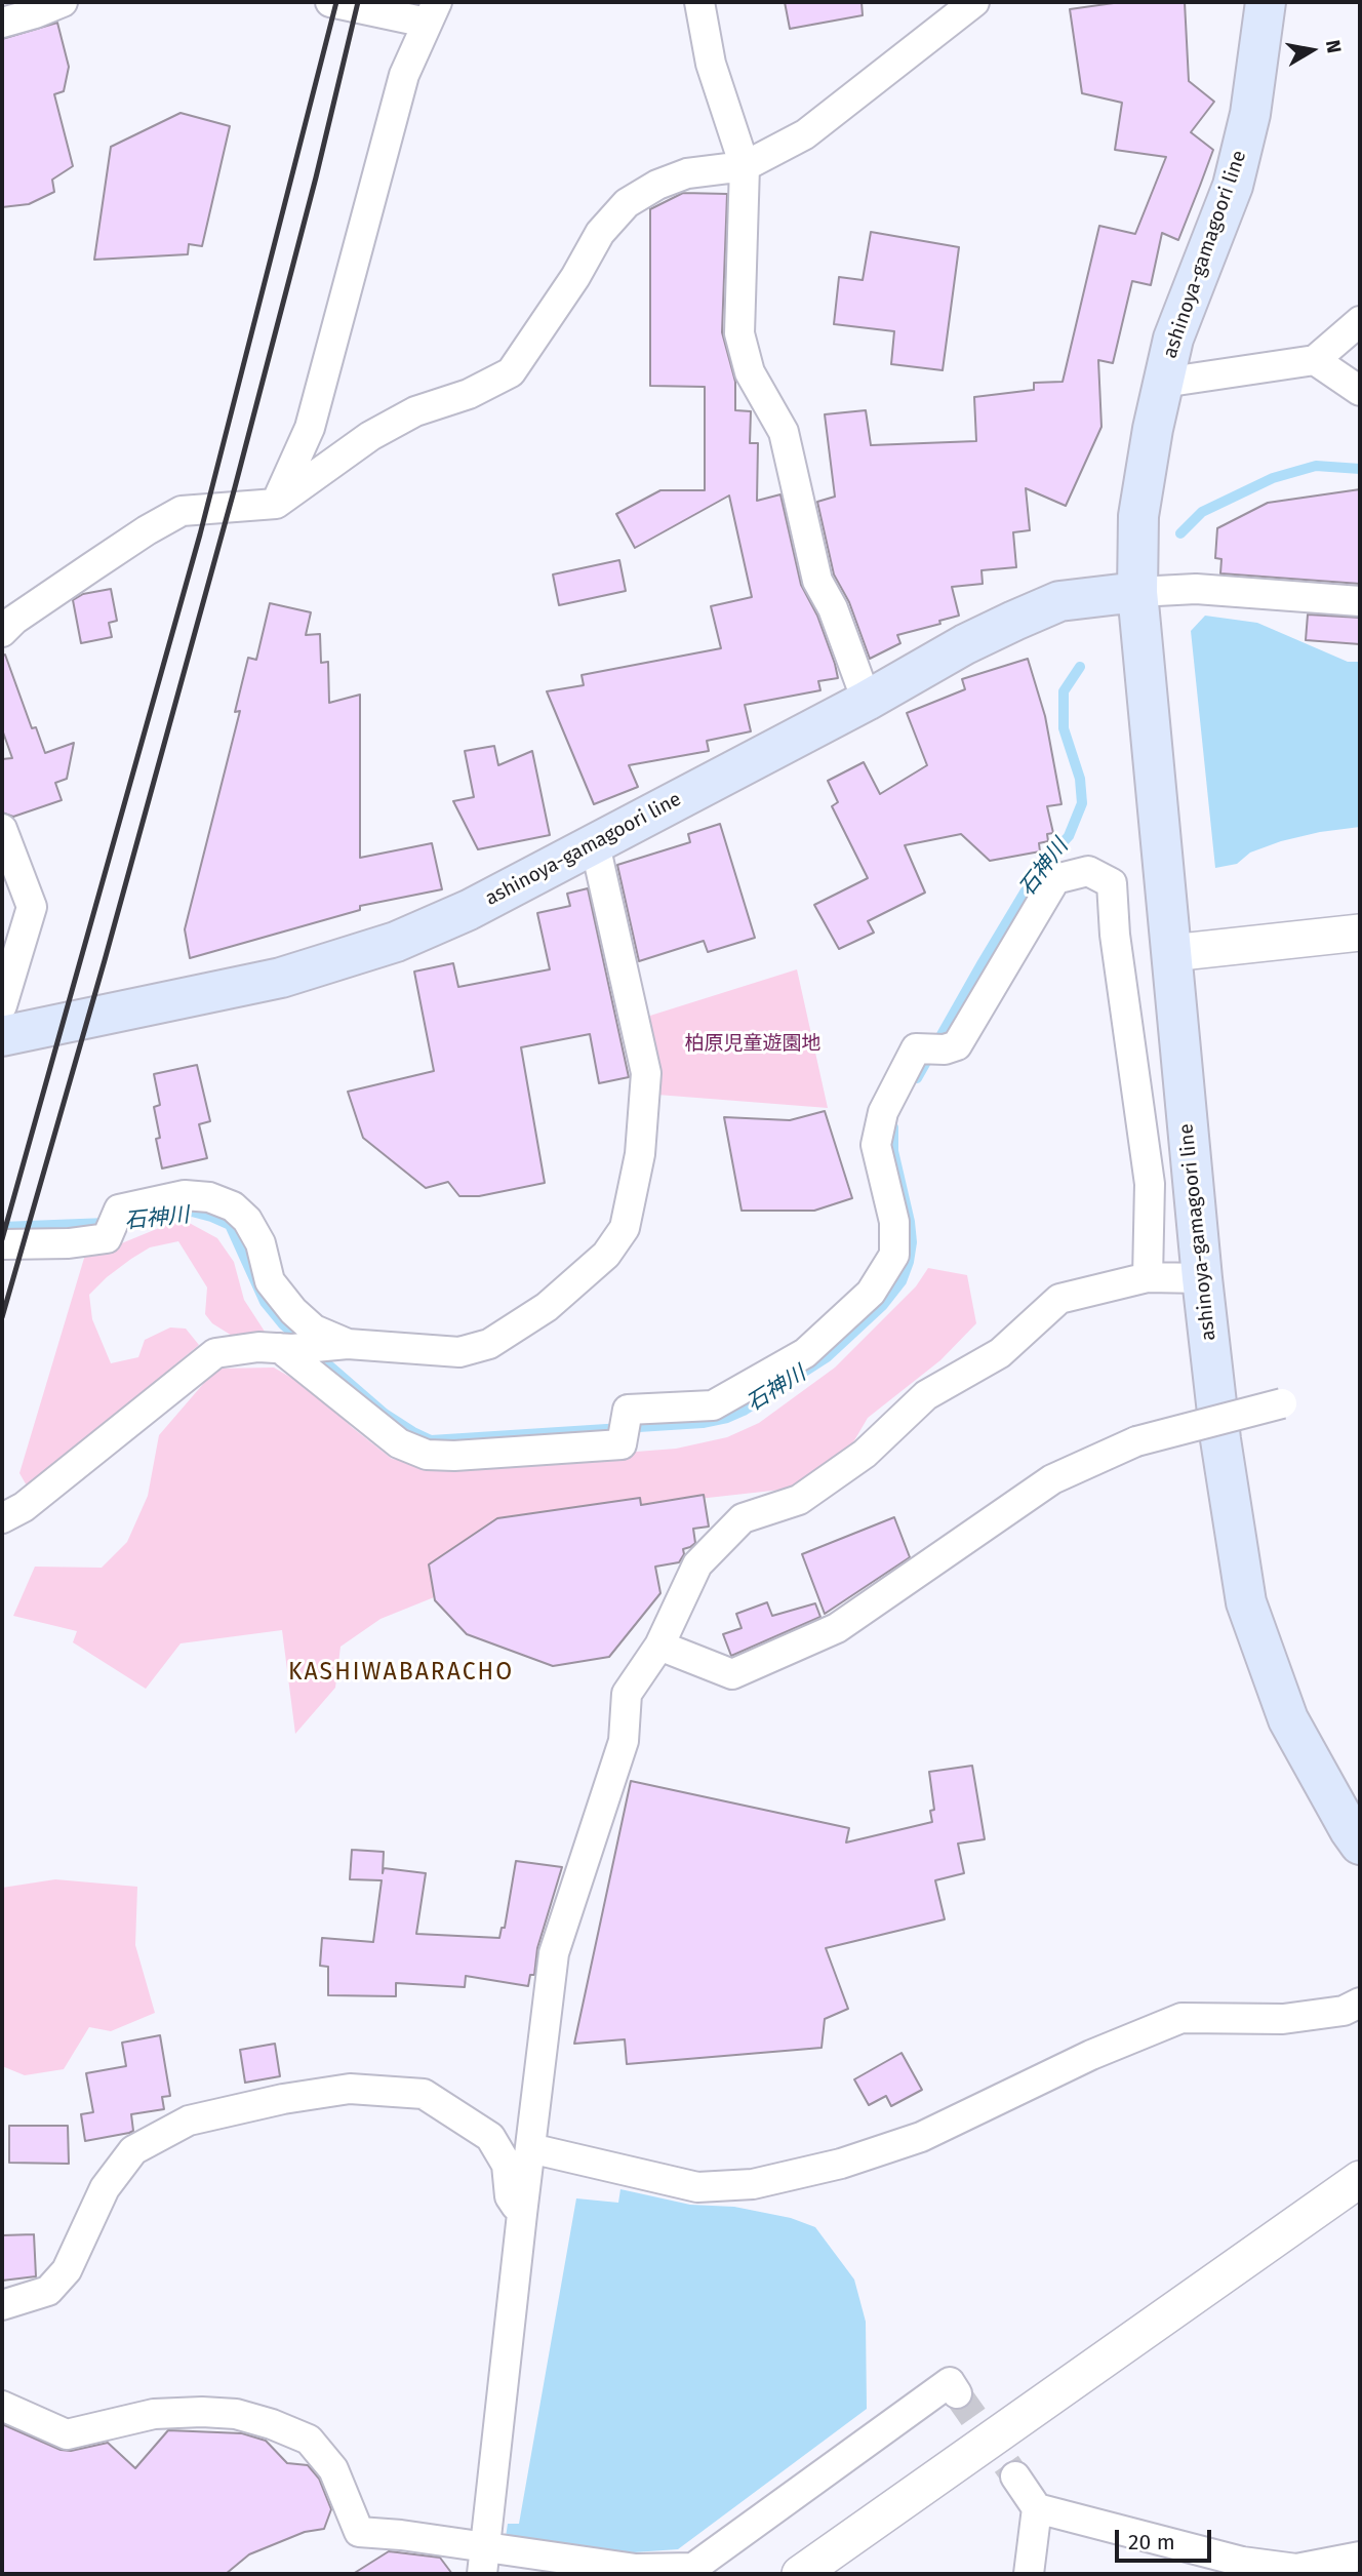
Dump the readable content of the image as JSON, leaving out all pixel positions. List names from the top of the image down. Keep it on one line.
{"streets":{"main road":["ashinoya-gamagoori line"]},"districts":["KASHIWABARACHO"],"water":["石神川"],"parks":["柏原児童遊園地"],"scale_bar":"20 m","north":"right"}
